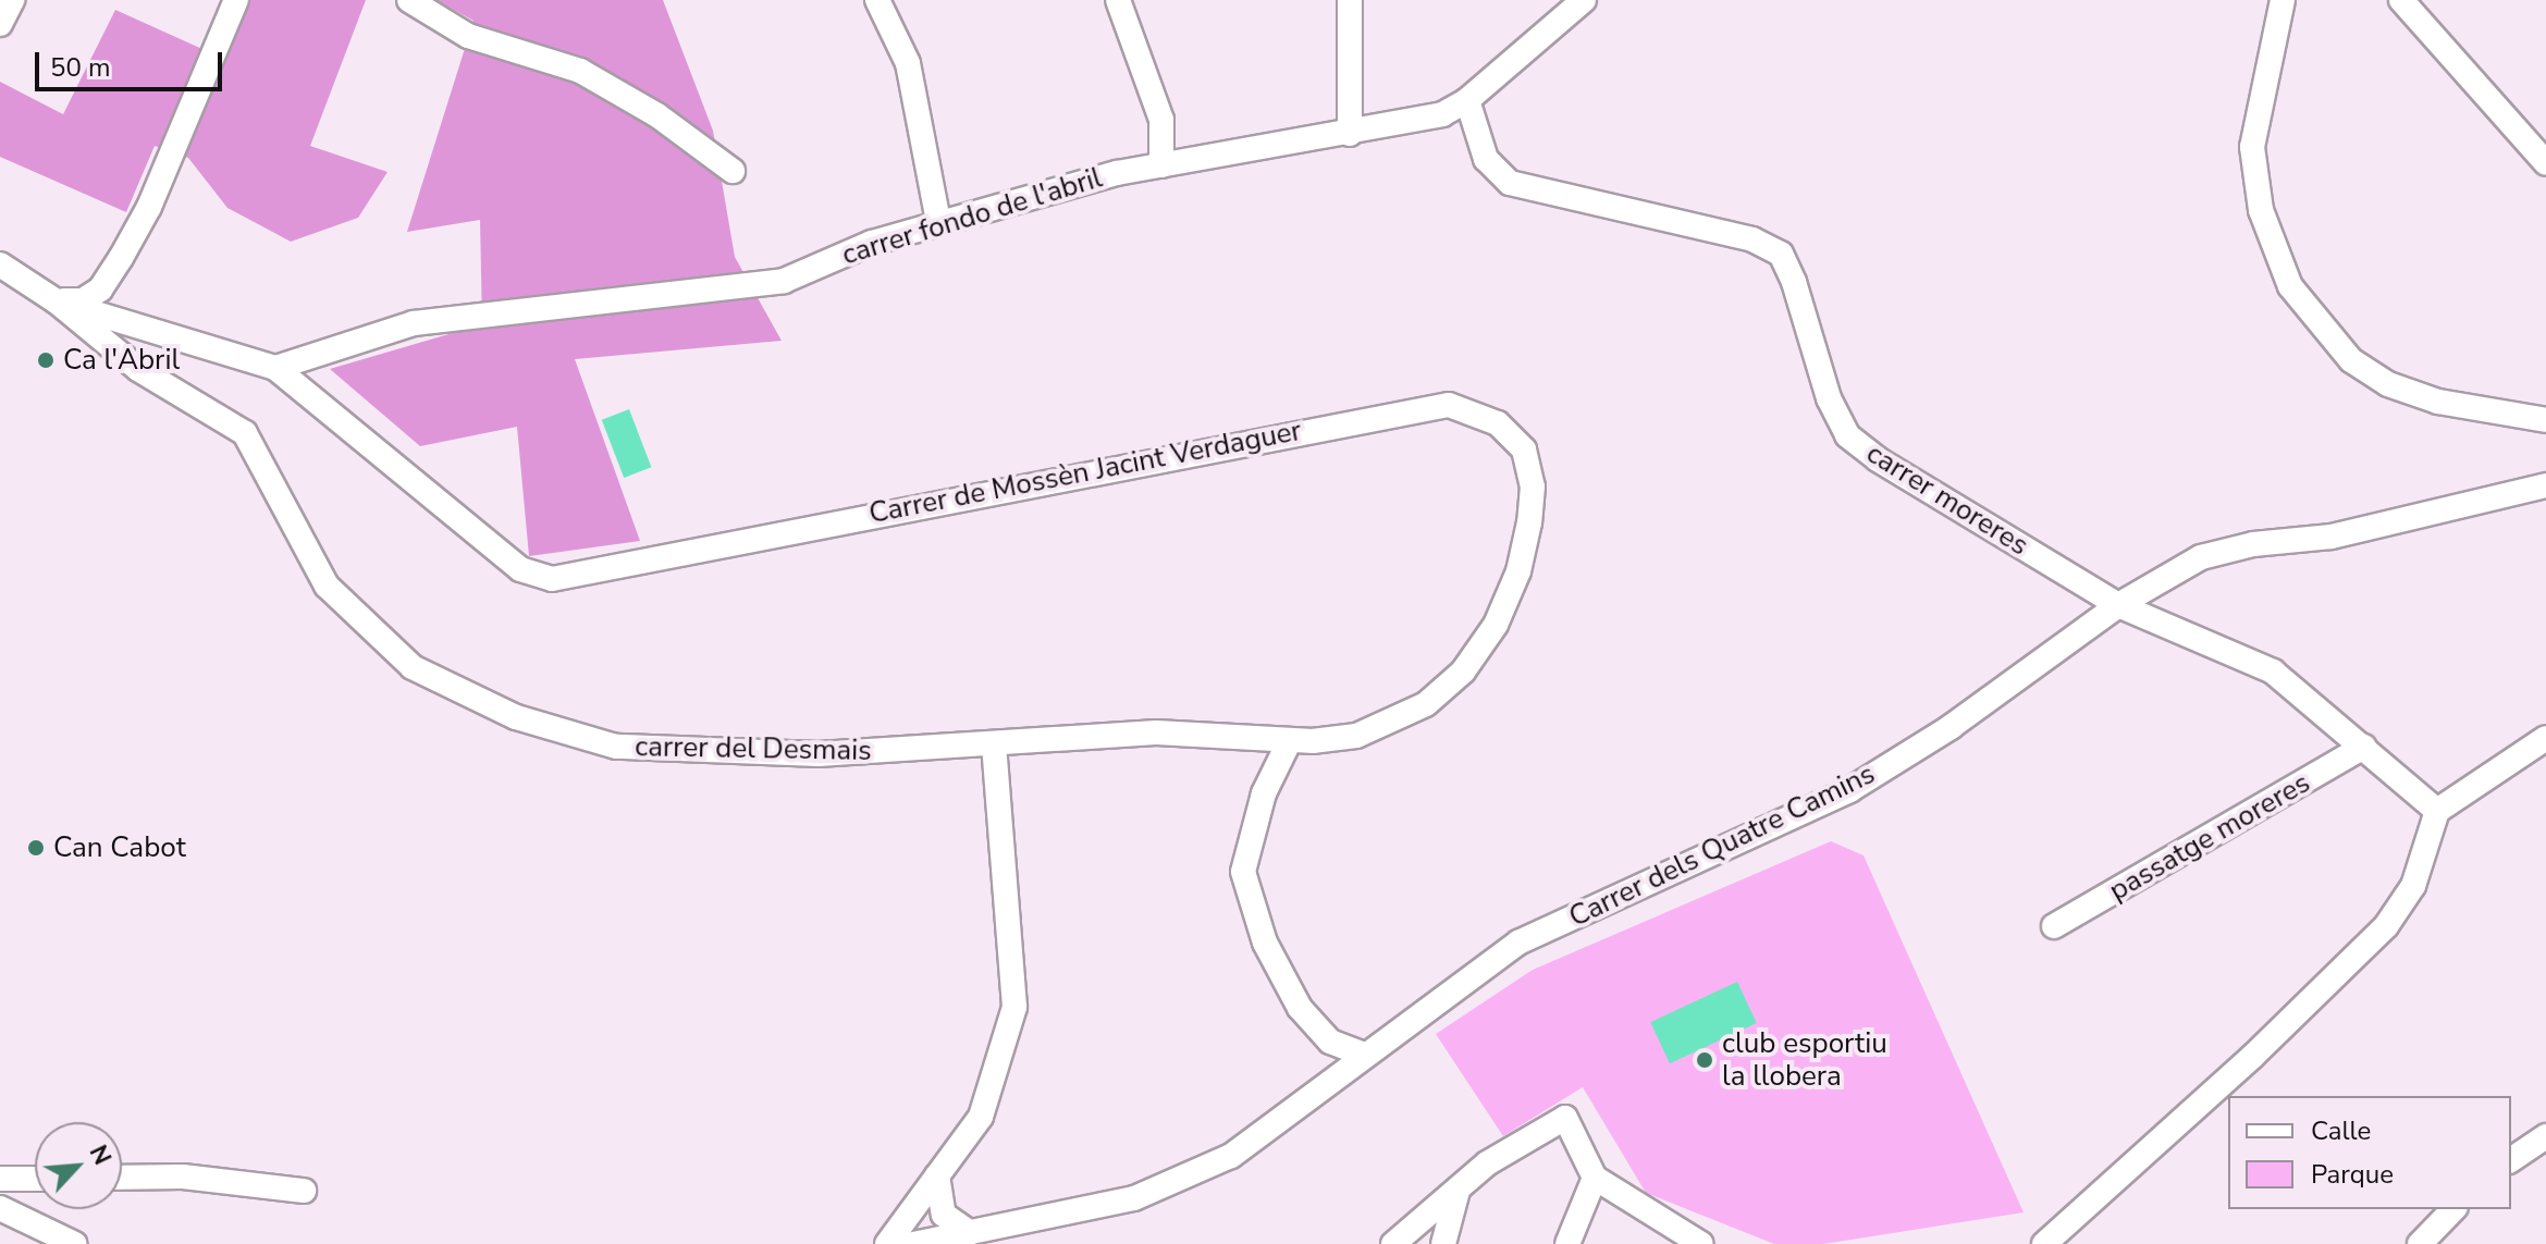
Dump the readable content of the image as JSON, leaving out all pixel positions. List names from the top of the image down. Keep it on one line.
{"streets":{"street":["carrer fondo de l'abril","Carrer de Mossèn Jacint Verdaguer","carrer moreres","carrer del Desmais","passatge moreres","Carrer dels Quatre Camins"]},"crossings":[["carrer fondo de l'abril","Carrer de Mossèn Jacint Verdaguer"],["carrer fondo de l'abril","carrer moreres"],["Carrer de Mossèn Jacint Verdaguer","carrer del Desmais"],["carrer moreres","passatge moreres"],["carrer moreres","Carrer dels Quatre Camins"]],"places":["Ca l'Abril","Can Cabot","club esportiu la llobera"],"legend":["Calle","Parque"],"scale_bar":"50 m","north":"top right"}
